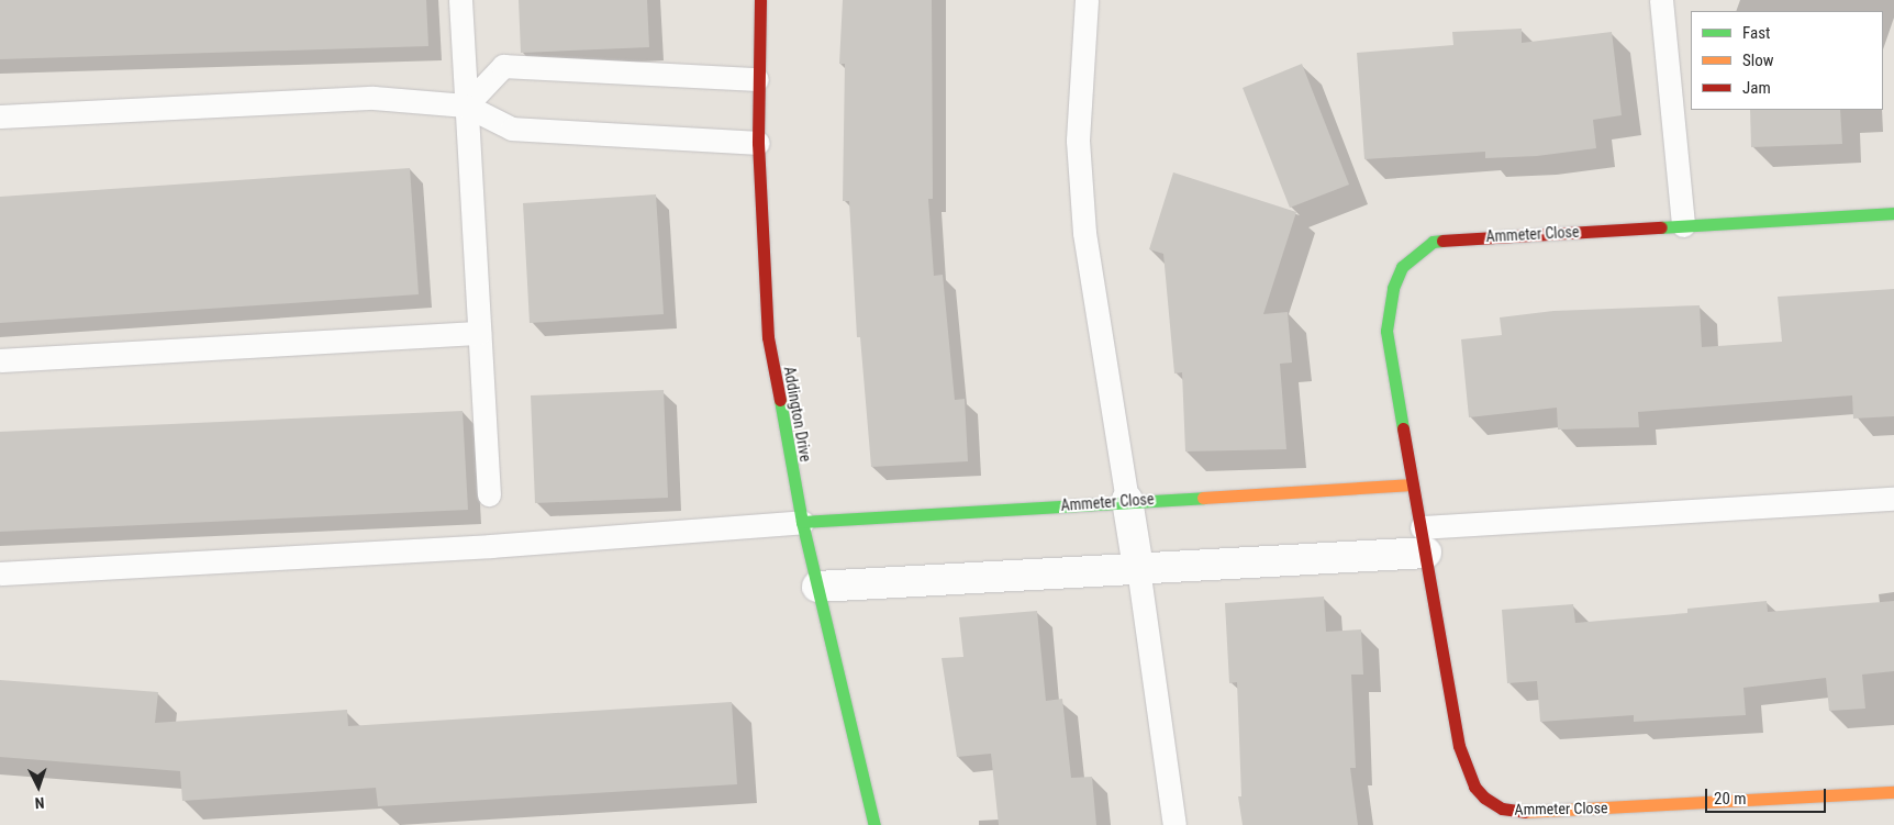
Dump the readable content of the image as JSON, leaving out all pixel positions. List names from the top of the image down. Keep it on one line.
{"streets":{"street":["Ammeter Close","Addington Drive"]},"crossings":[["Ammeter Close","Addington Drive"]],"legend":["Fast","Slow","Jam"],"scale_bar":"20 m","north":"bottom"}
